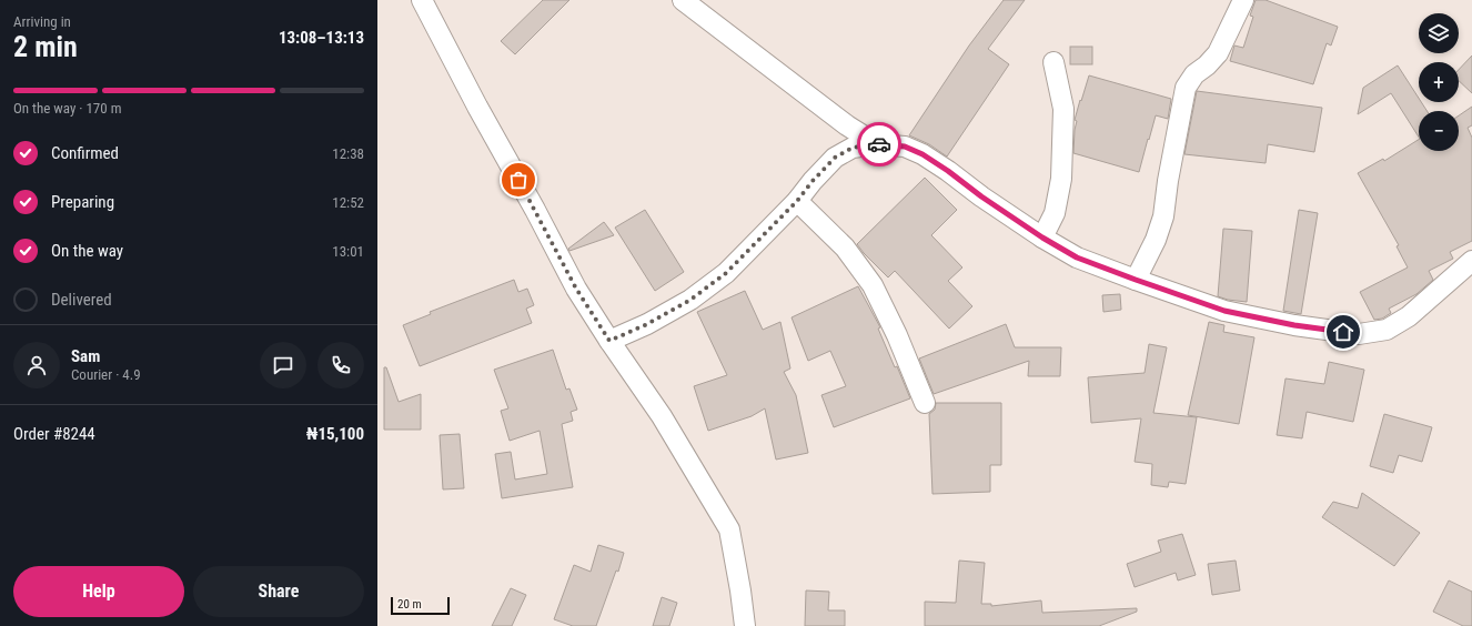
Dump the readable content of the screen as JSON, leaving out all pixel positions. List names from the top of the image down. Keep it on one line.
{"scale_bar":"20 m","page":{"heading":["2 min","Arriving in","13:08–13:13"],"panel":["Sam","Courier · 4.9","Order #8244","₦15,100"],"map_buttons":["+","−"],"bar":"On the way · 170 m","list":[["Confirmed","12:38"],["Preparing","12:52"],["On the way","13:01"],"Delivered"],"buttons":["Help","Share"],"scale":"20 m"}}
